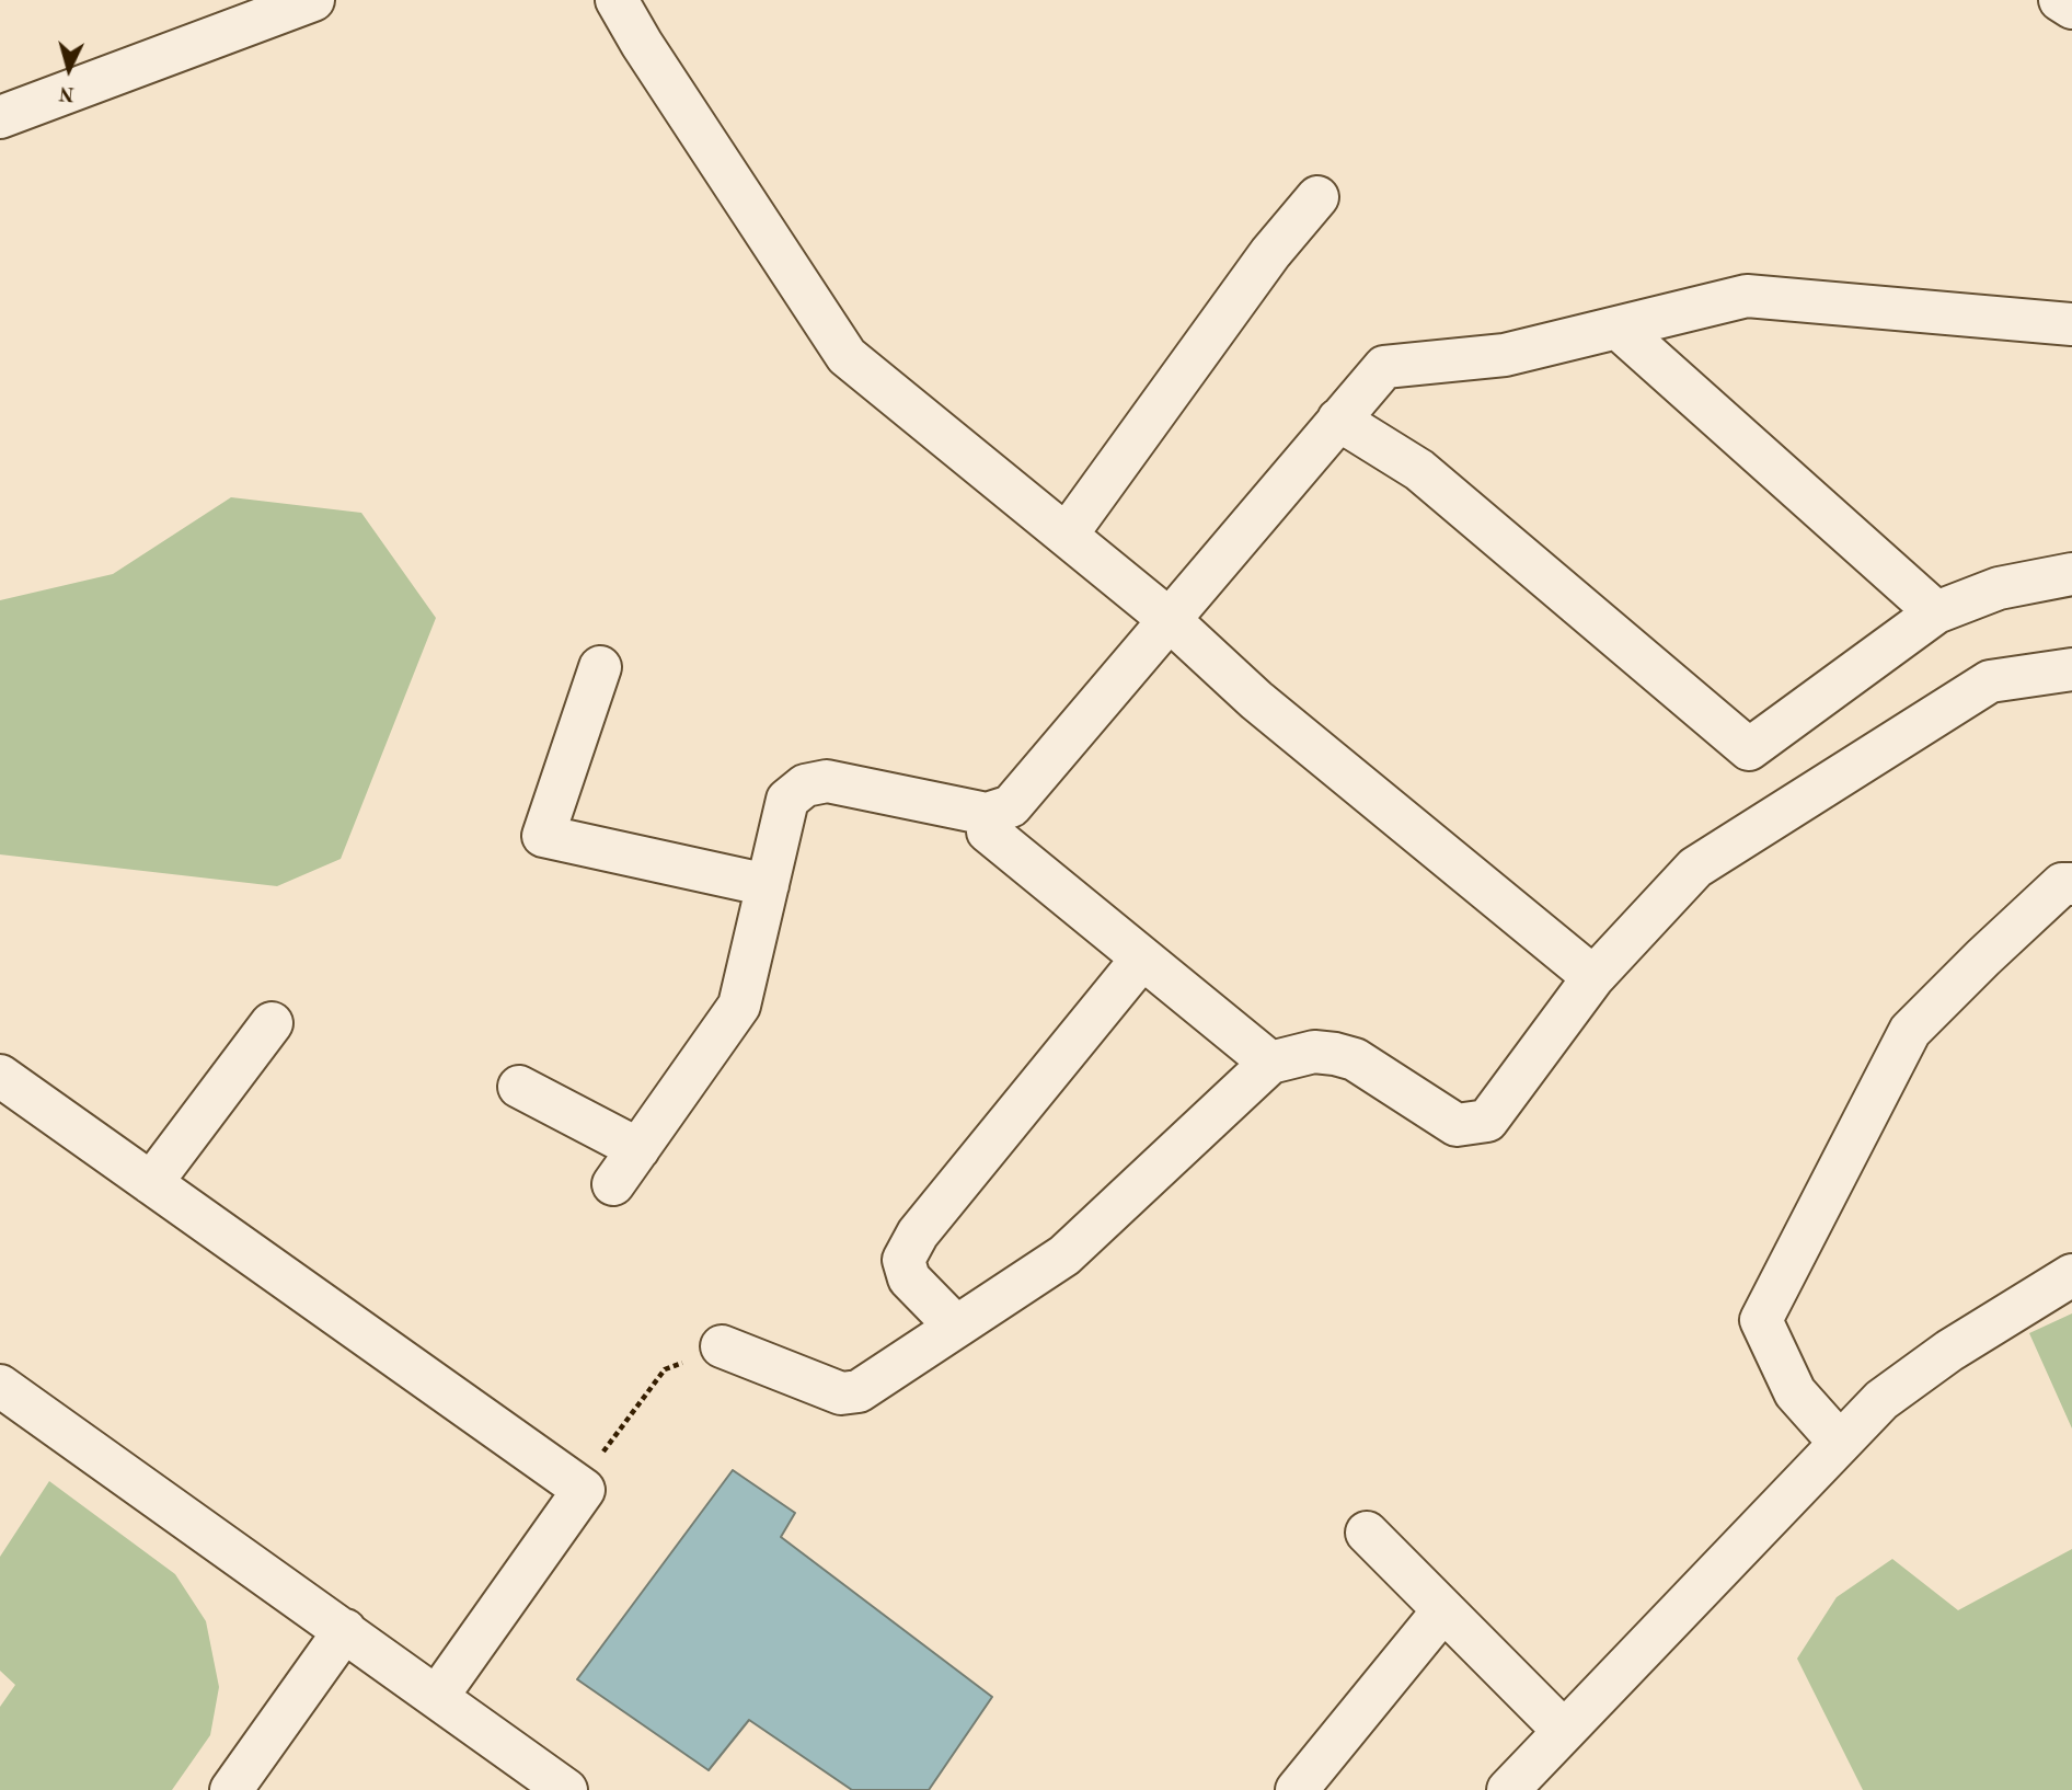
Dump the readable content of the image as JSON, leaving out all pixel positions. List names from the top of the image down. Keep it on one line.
{"north":"bottom"}
